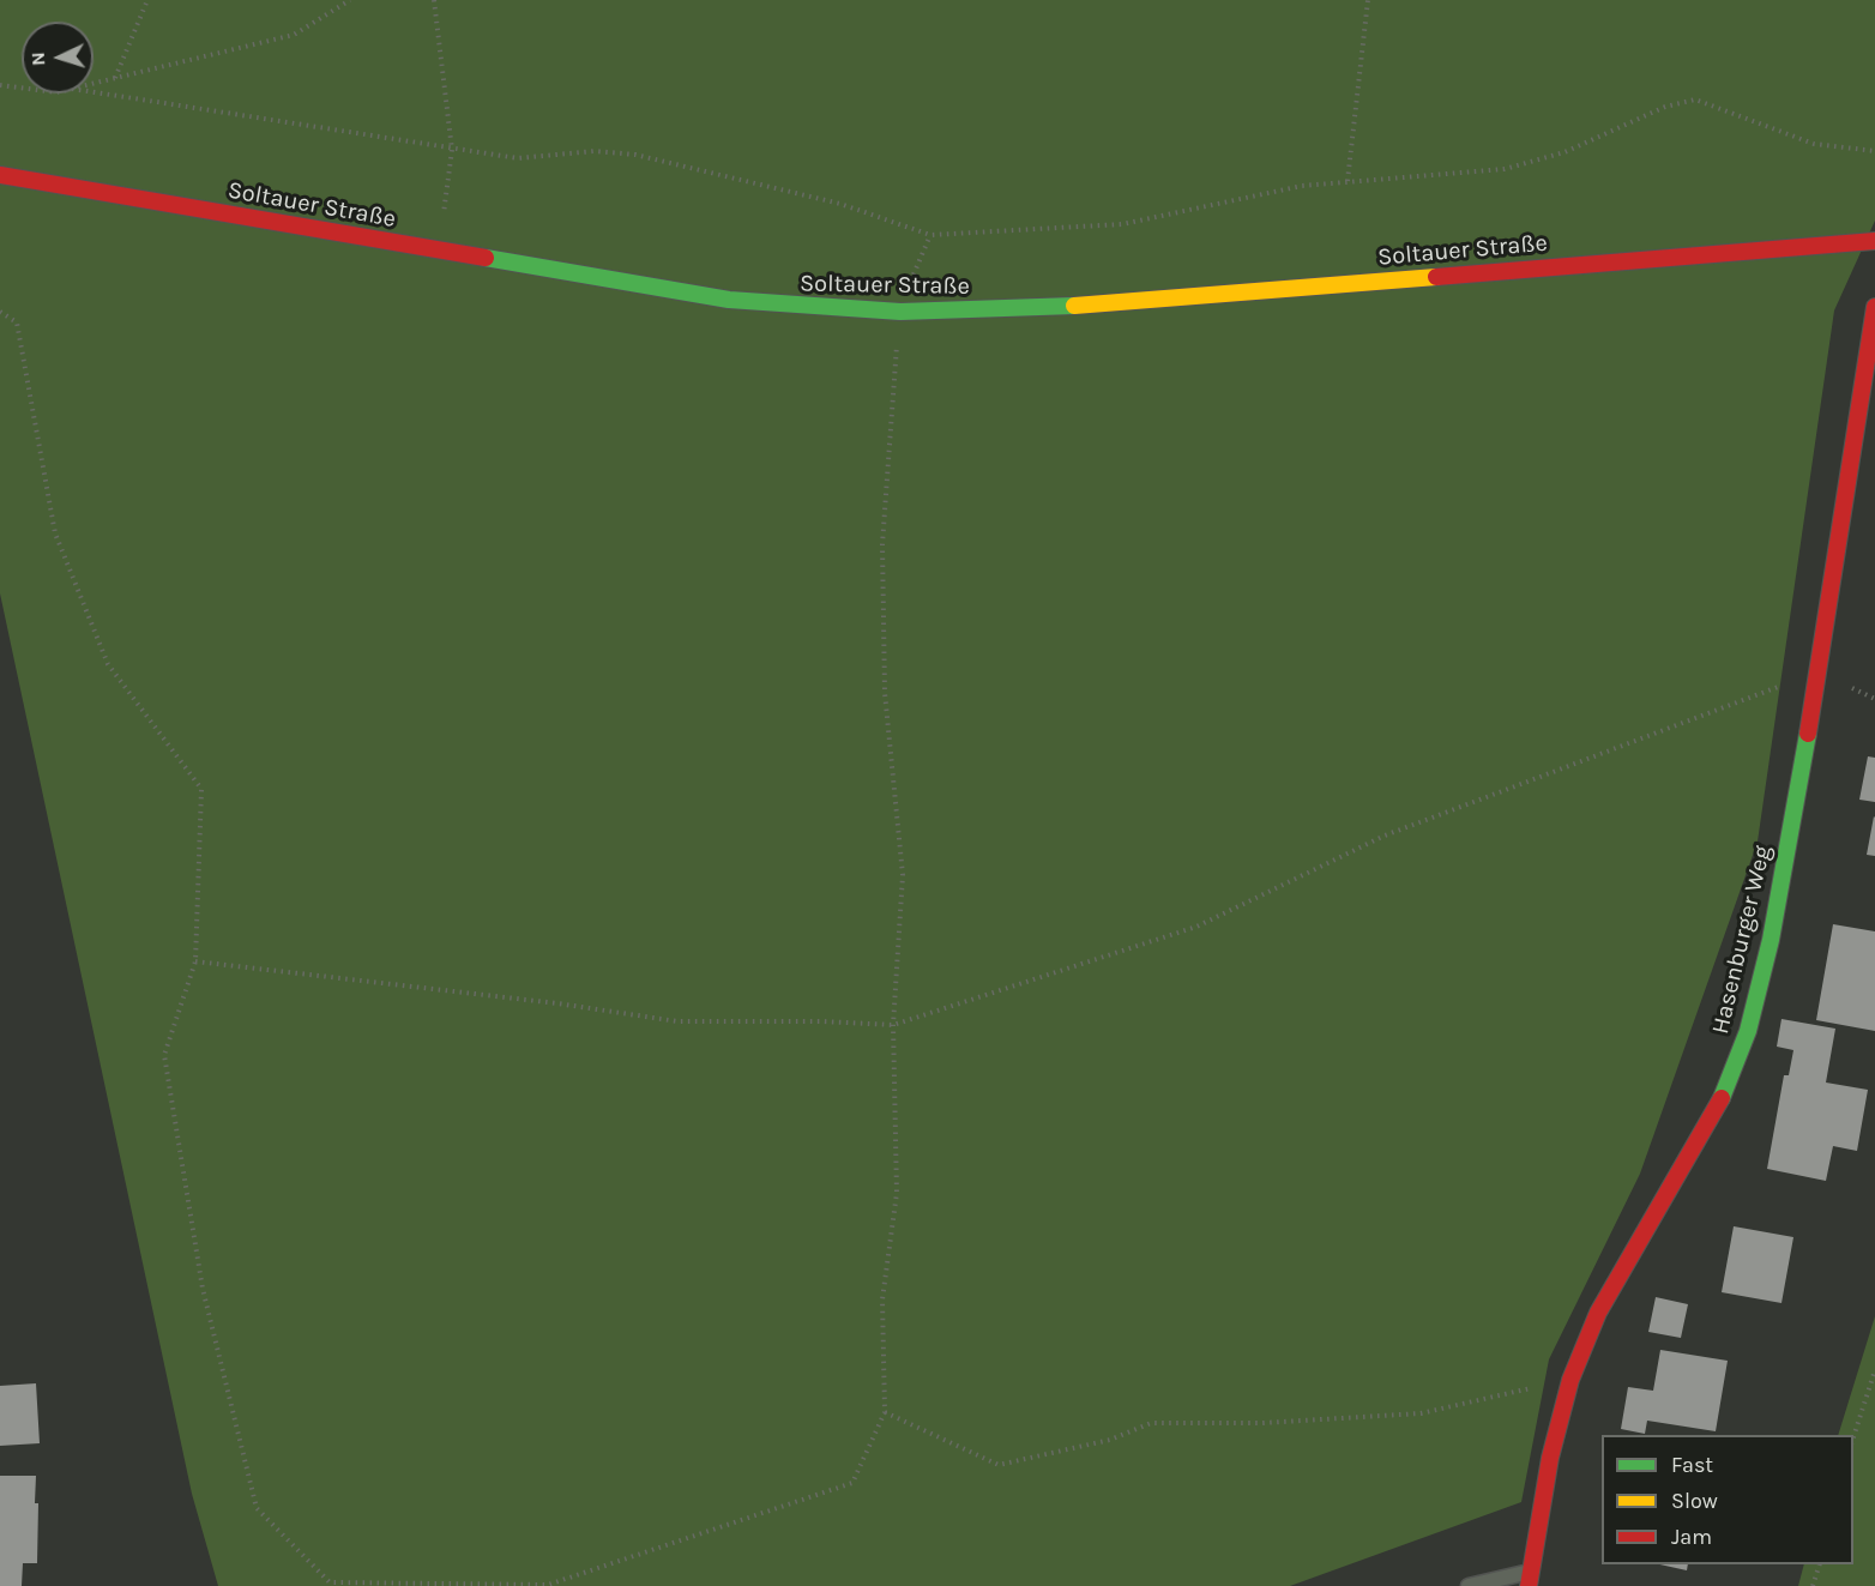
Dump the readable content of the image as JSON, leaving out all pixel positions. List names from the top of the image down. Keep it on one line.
{"streets":{"street":["Soltauer Straße","Hasenburger Weg"]},"legend":["Fast","Slow","Jam"],"north":"left"}
